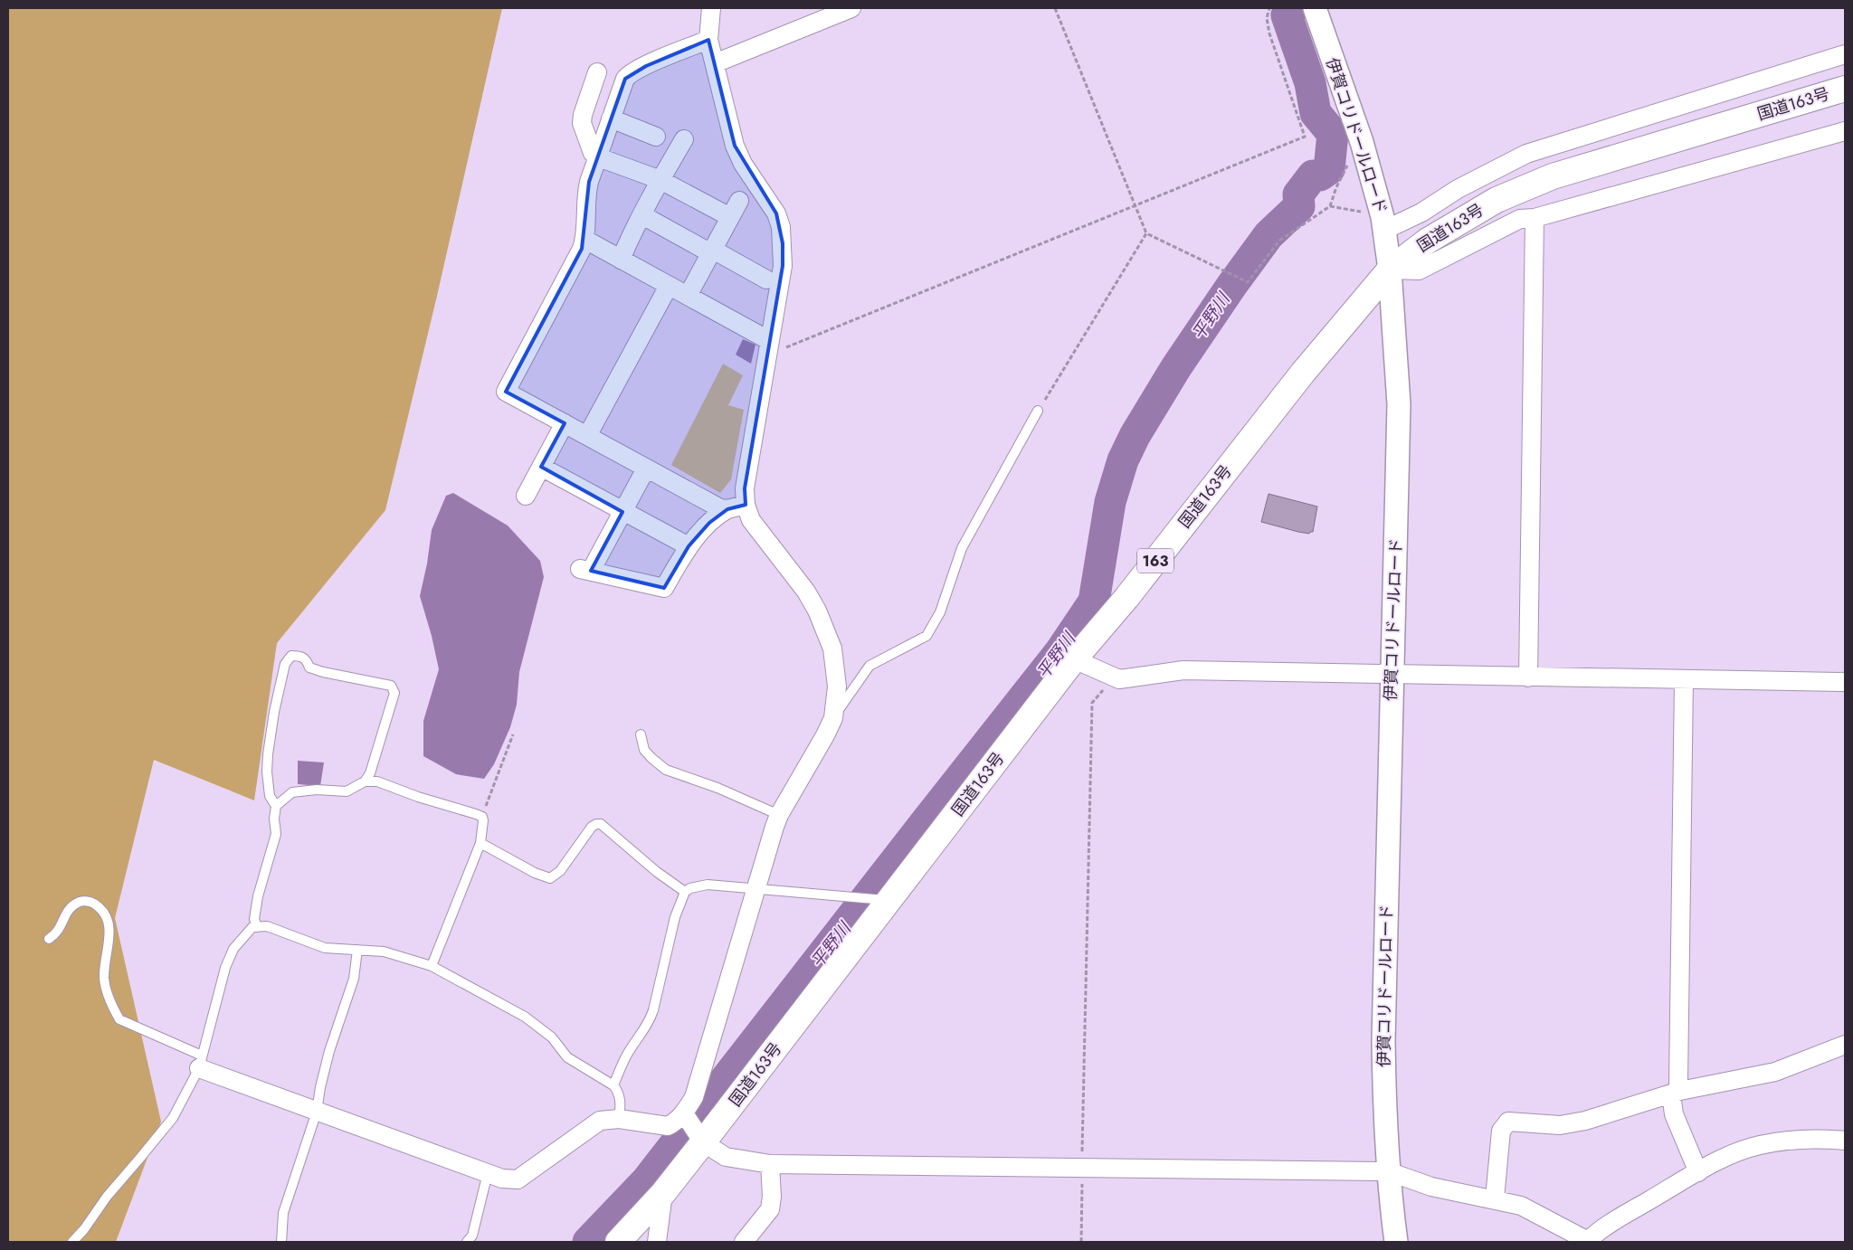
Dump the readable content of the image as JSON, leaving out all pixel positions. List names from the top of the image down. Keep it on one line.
{"streets":{"highway":["国道163号","163"],"street":["伊賀コリドールロード"]},"crossings":[["国道163号","伊賀コリドールロード"]],"water":["平野川"]}
